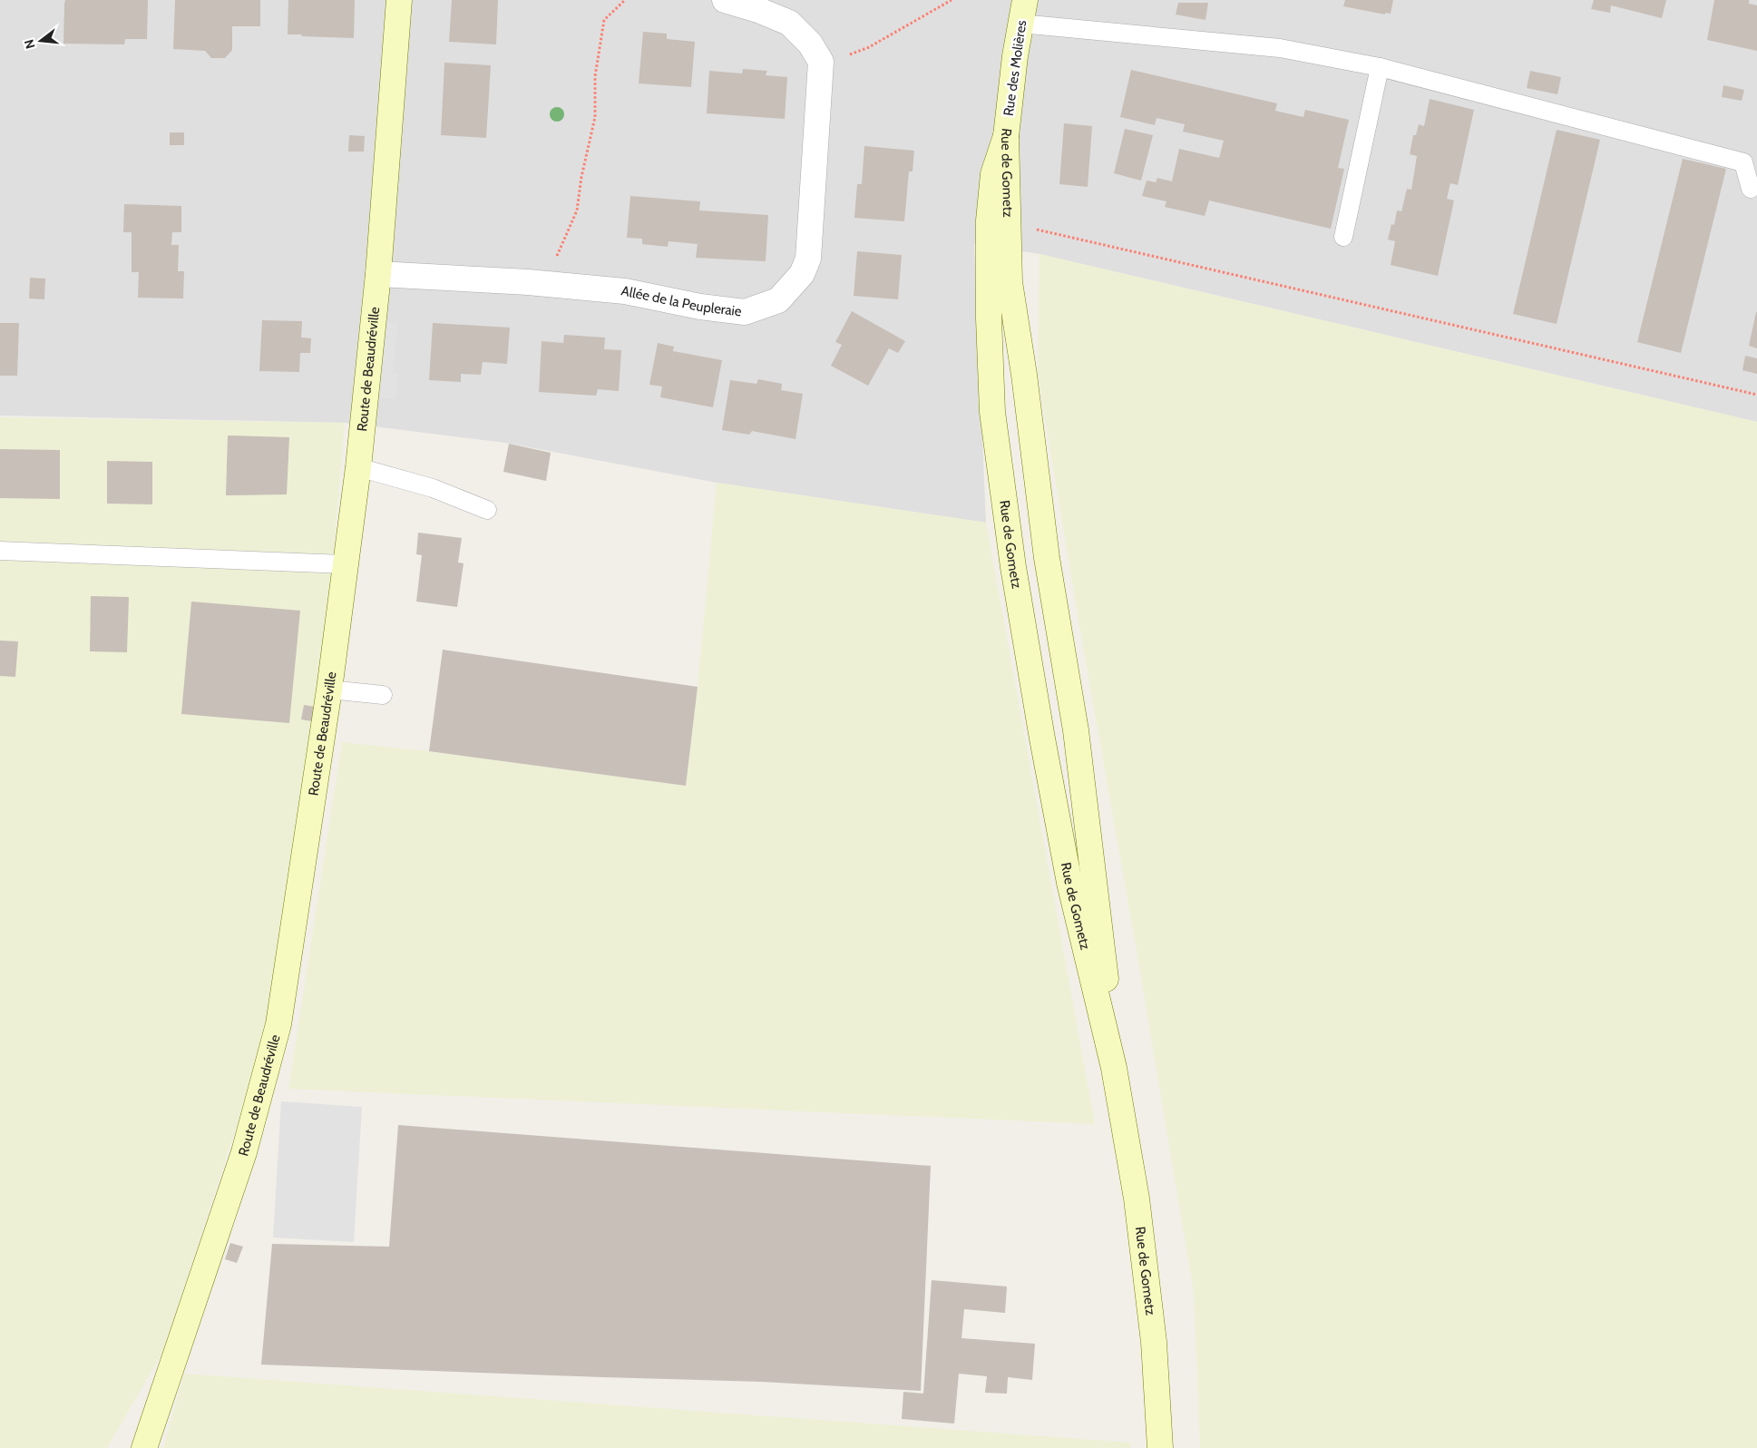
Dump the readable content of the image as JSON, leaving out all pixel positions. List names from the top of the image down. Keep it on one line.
{"streets":{"main road":["Rue des Molières","Rue de Gometz","Route de Beaudréville"],"street":["Allée de la Peupleraie"]},"crossings":[["Rue des Molières","Rue de Gometz"],["Allée de la Peupleraie","Route de Beaudréville"]],"north":"left"}
